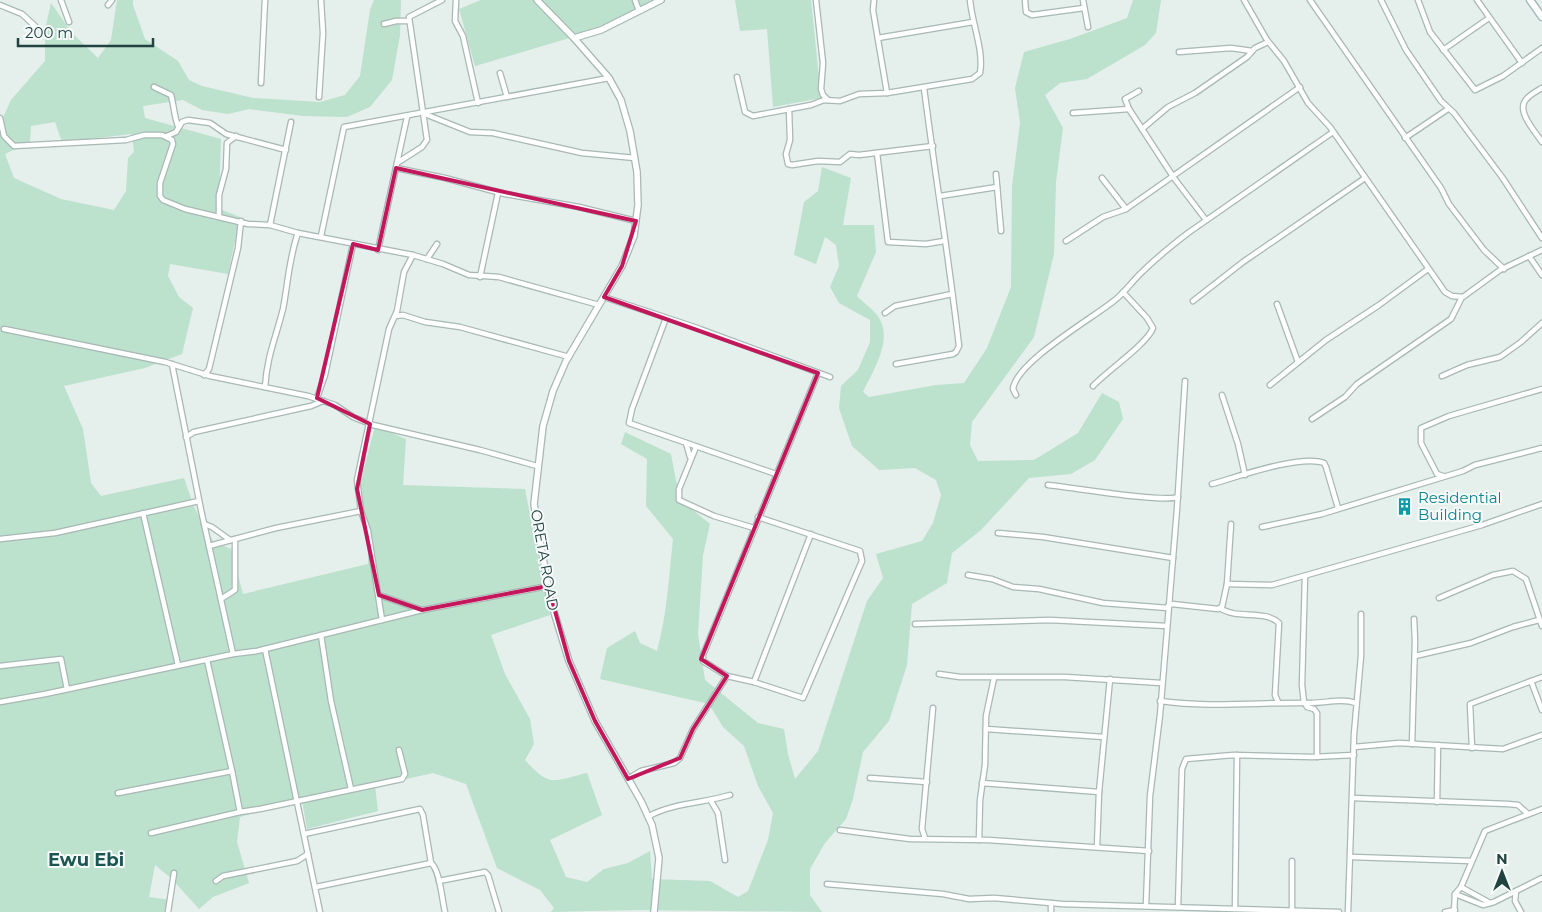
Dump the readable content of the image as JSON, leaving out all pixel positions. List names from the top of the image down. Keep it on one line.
{"streets":{"street":["ORETA ROAD"]},"districts":["Ewu Ebi"],"places":{"building":["Residential Building"]},"scale_bar":"200 m","north":"top"}
